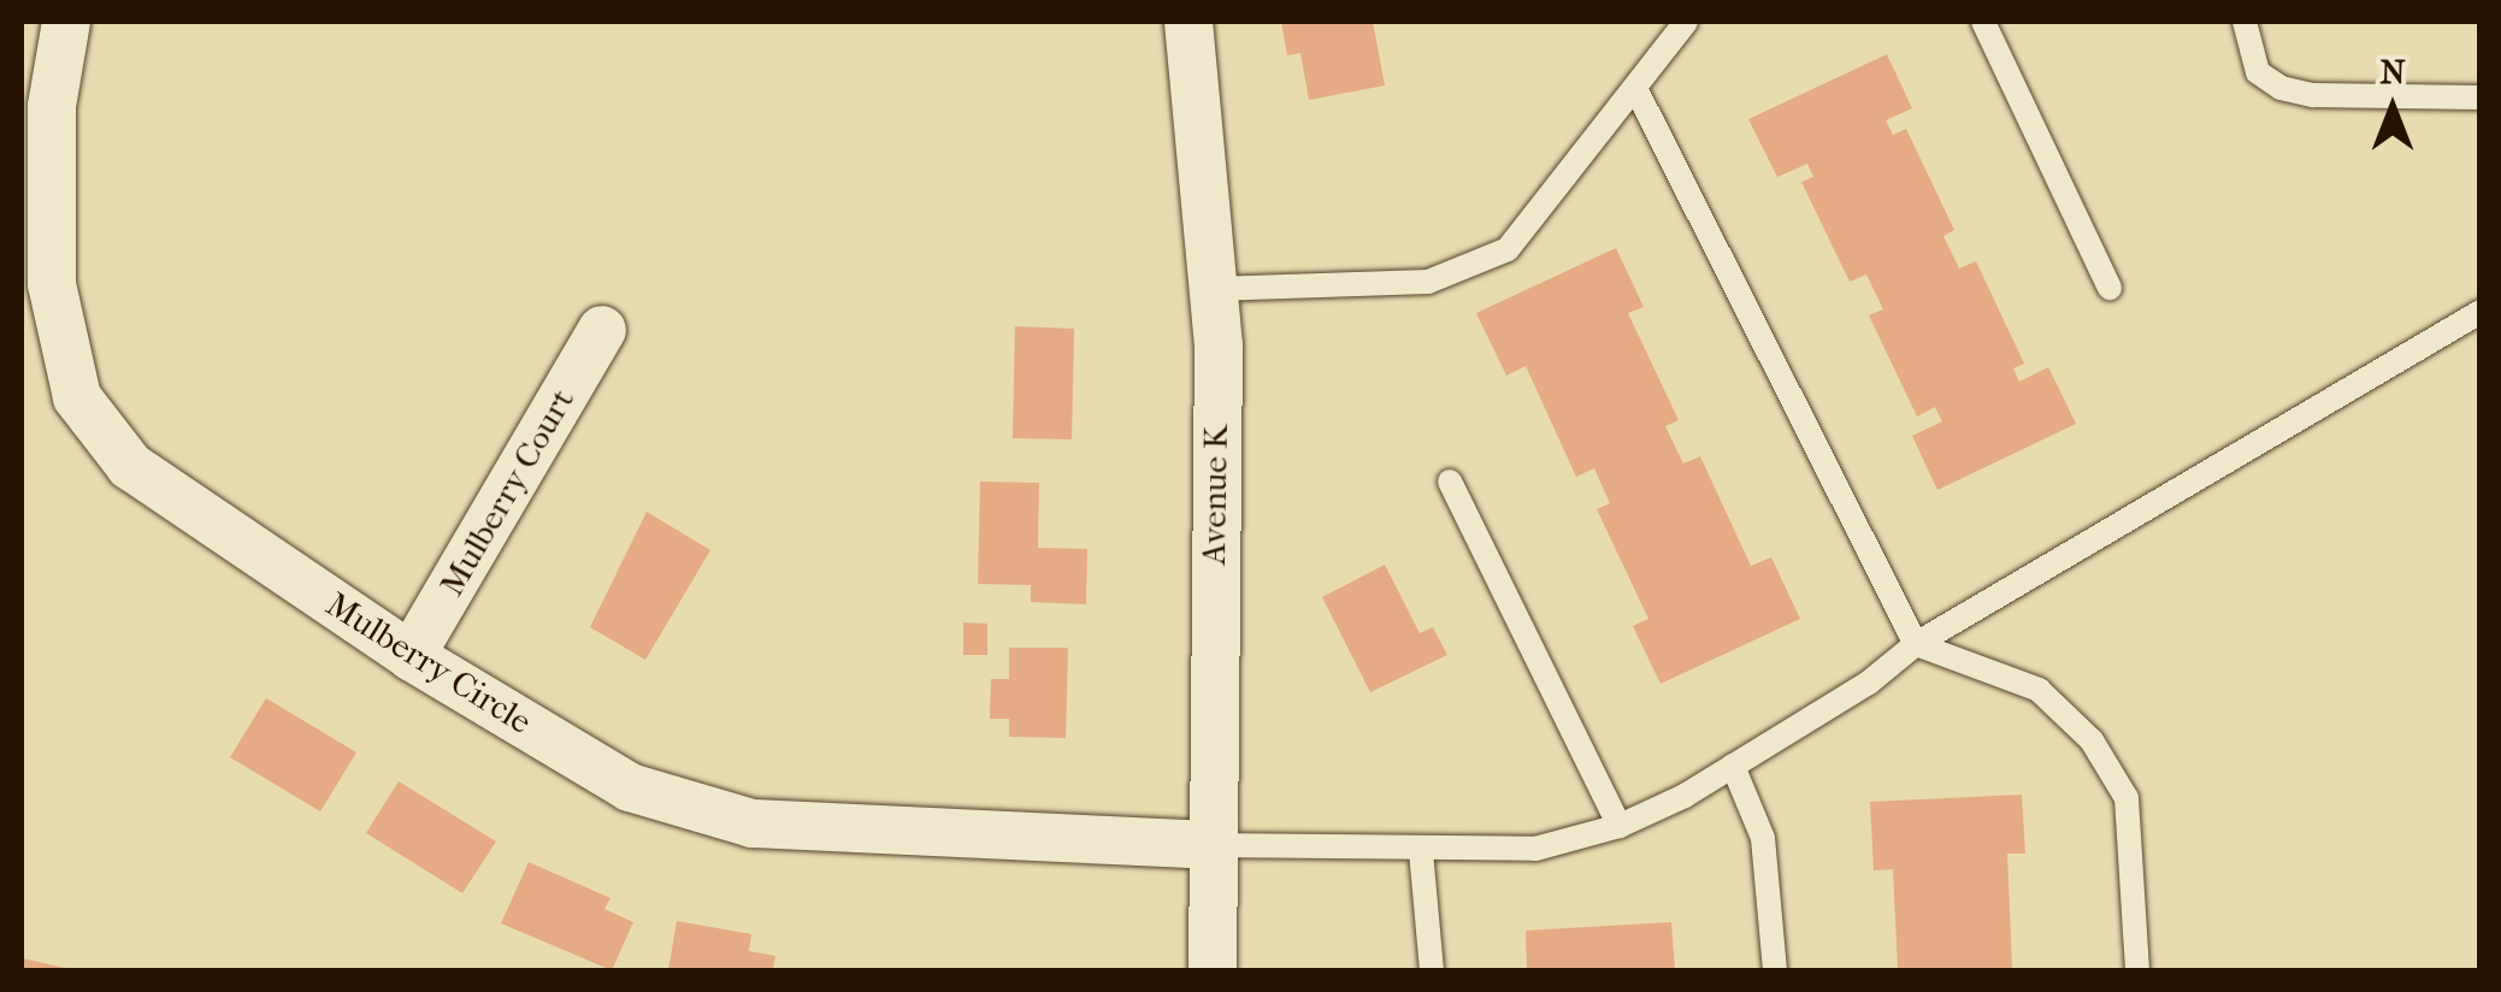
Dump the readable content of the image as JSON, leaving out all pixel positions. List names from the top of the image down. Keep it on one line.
{"streets":{"street":["Mulberry Court","Avenue K","Mulberry Circle"]},"crossings":[["Mulberry Court","Mulberry Circle"],["Avenue K","Mulberry Circle"]],"north":"top"}
